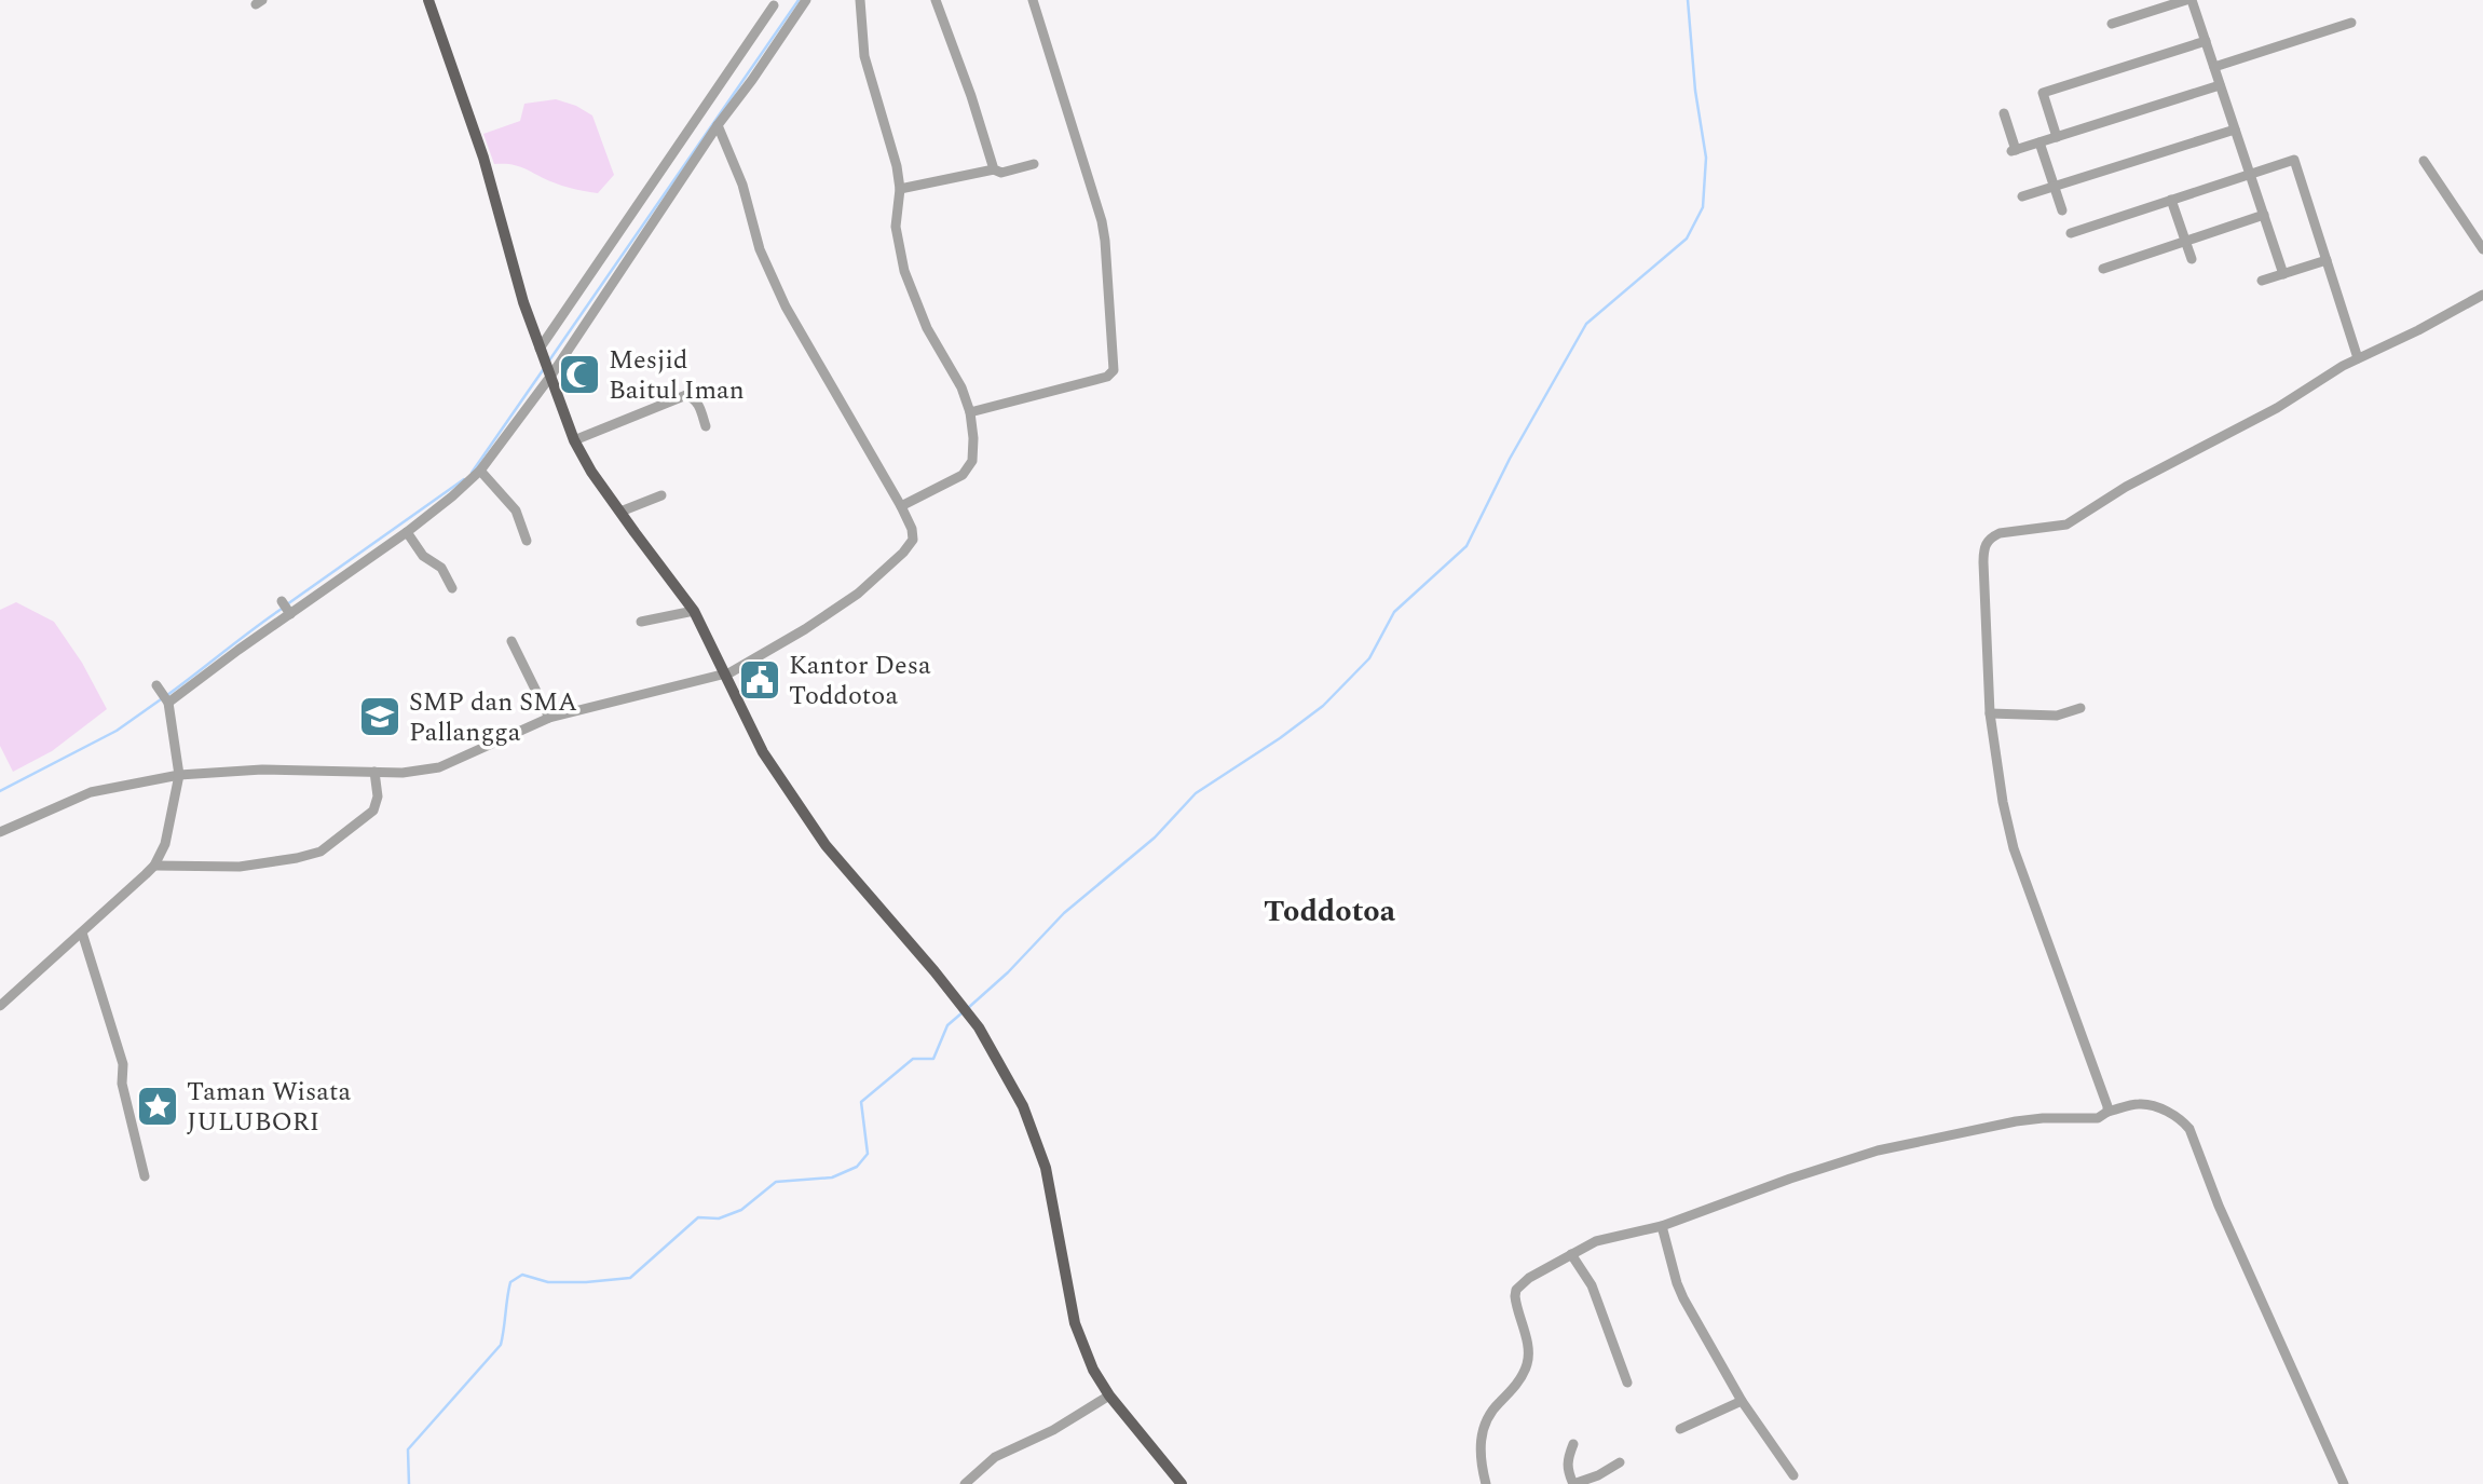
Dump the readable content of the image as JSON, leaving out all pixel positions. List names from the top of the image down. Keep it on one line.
{"districts":["Toddotoa"],"places":{"mosque":["Mesjid Baitul Iman"],"public building":["Kantor Desa Toddotoa"],"school or university":["SMP dan SMA Pallangga"],"place":["Taman Wisata JULUBORI"]}}
